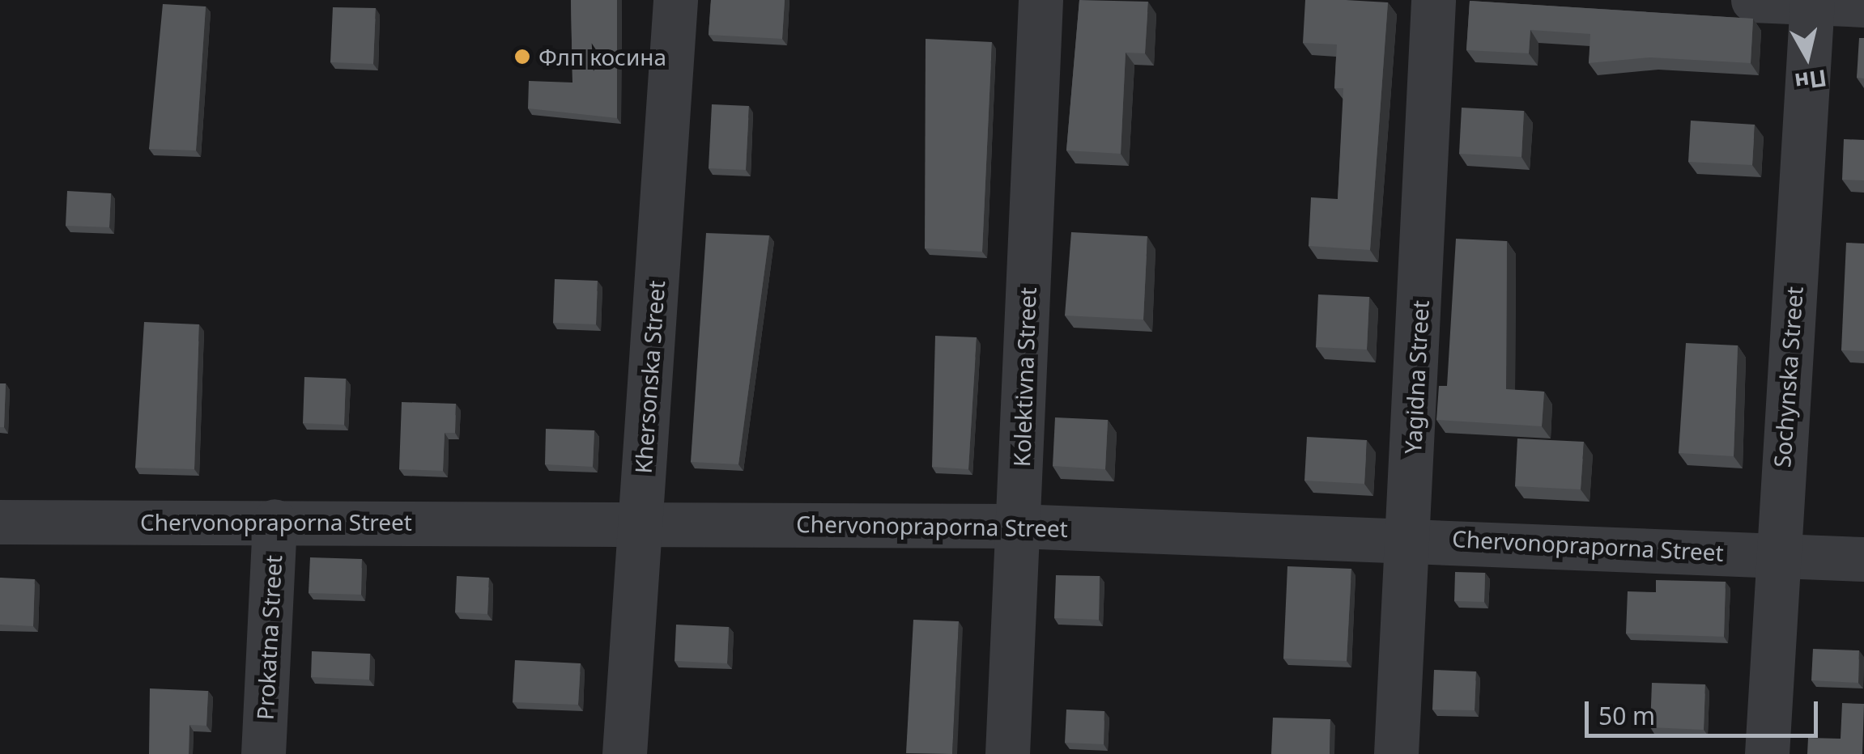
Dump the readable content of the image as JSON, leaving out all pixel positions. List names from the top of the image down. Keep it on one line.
{"streets":{"street":["Khersonska Street","Kolektivna Street","Yagidna Street","Sochynska Street","Chervonopraporna Street","Prokatna Street"]},"crossings":[["Khersonska Street","Chervonopraporna Street"],["Kolektivna Street","Chervonopraporna Street"],["Yagidna Street","Chervonopraporna Street"],["Sochynska Street","Chervonopraporna Street"],["Chervonopraporna Street","Prokatna Street"]],"places":["Флп косина"],"scale_bar":"50 m","north":"bottom"}
